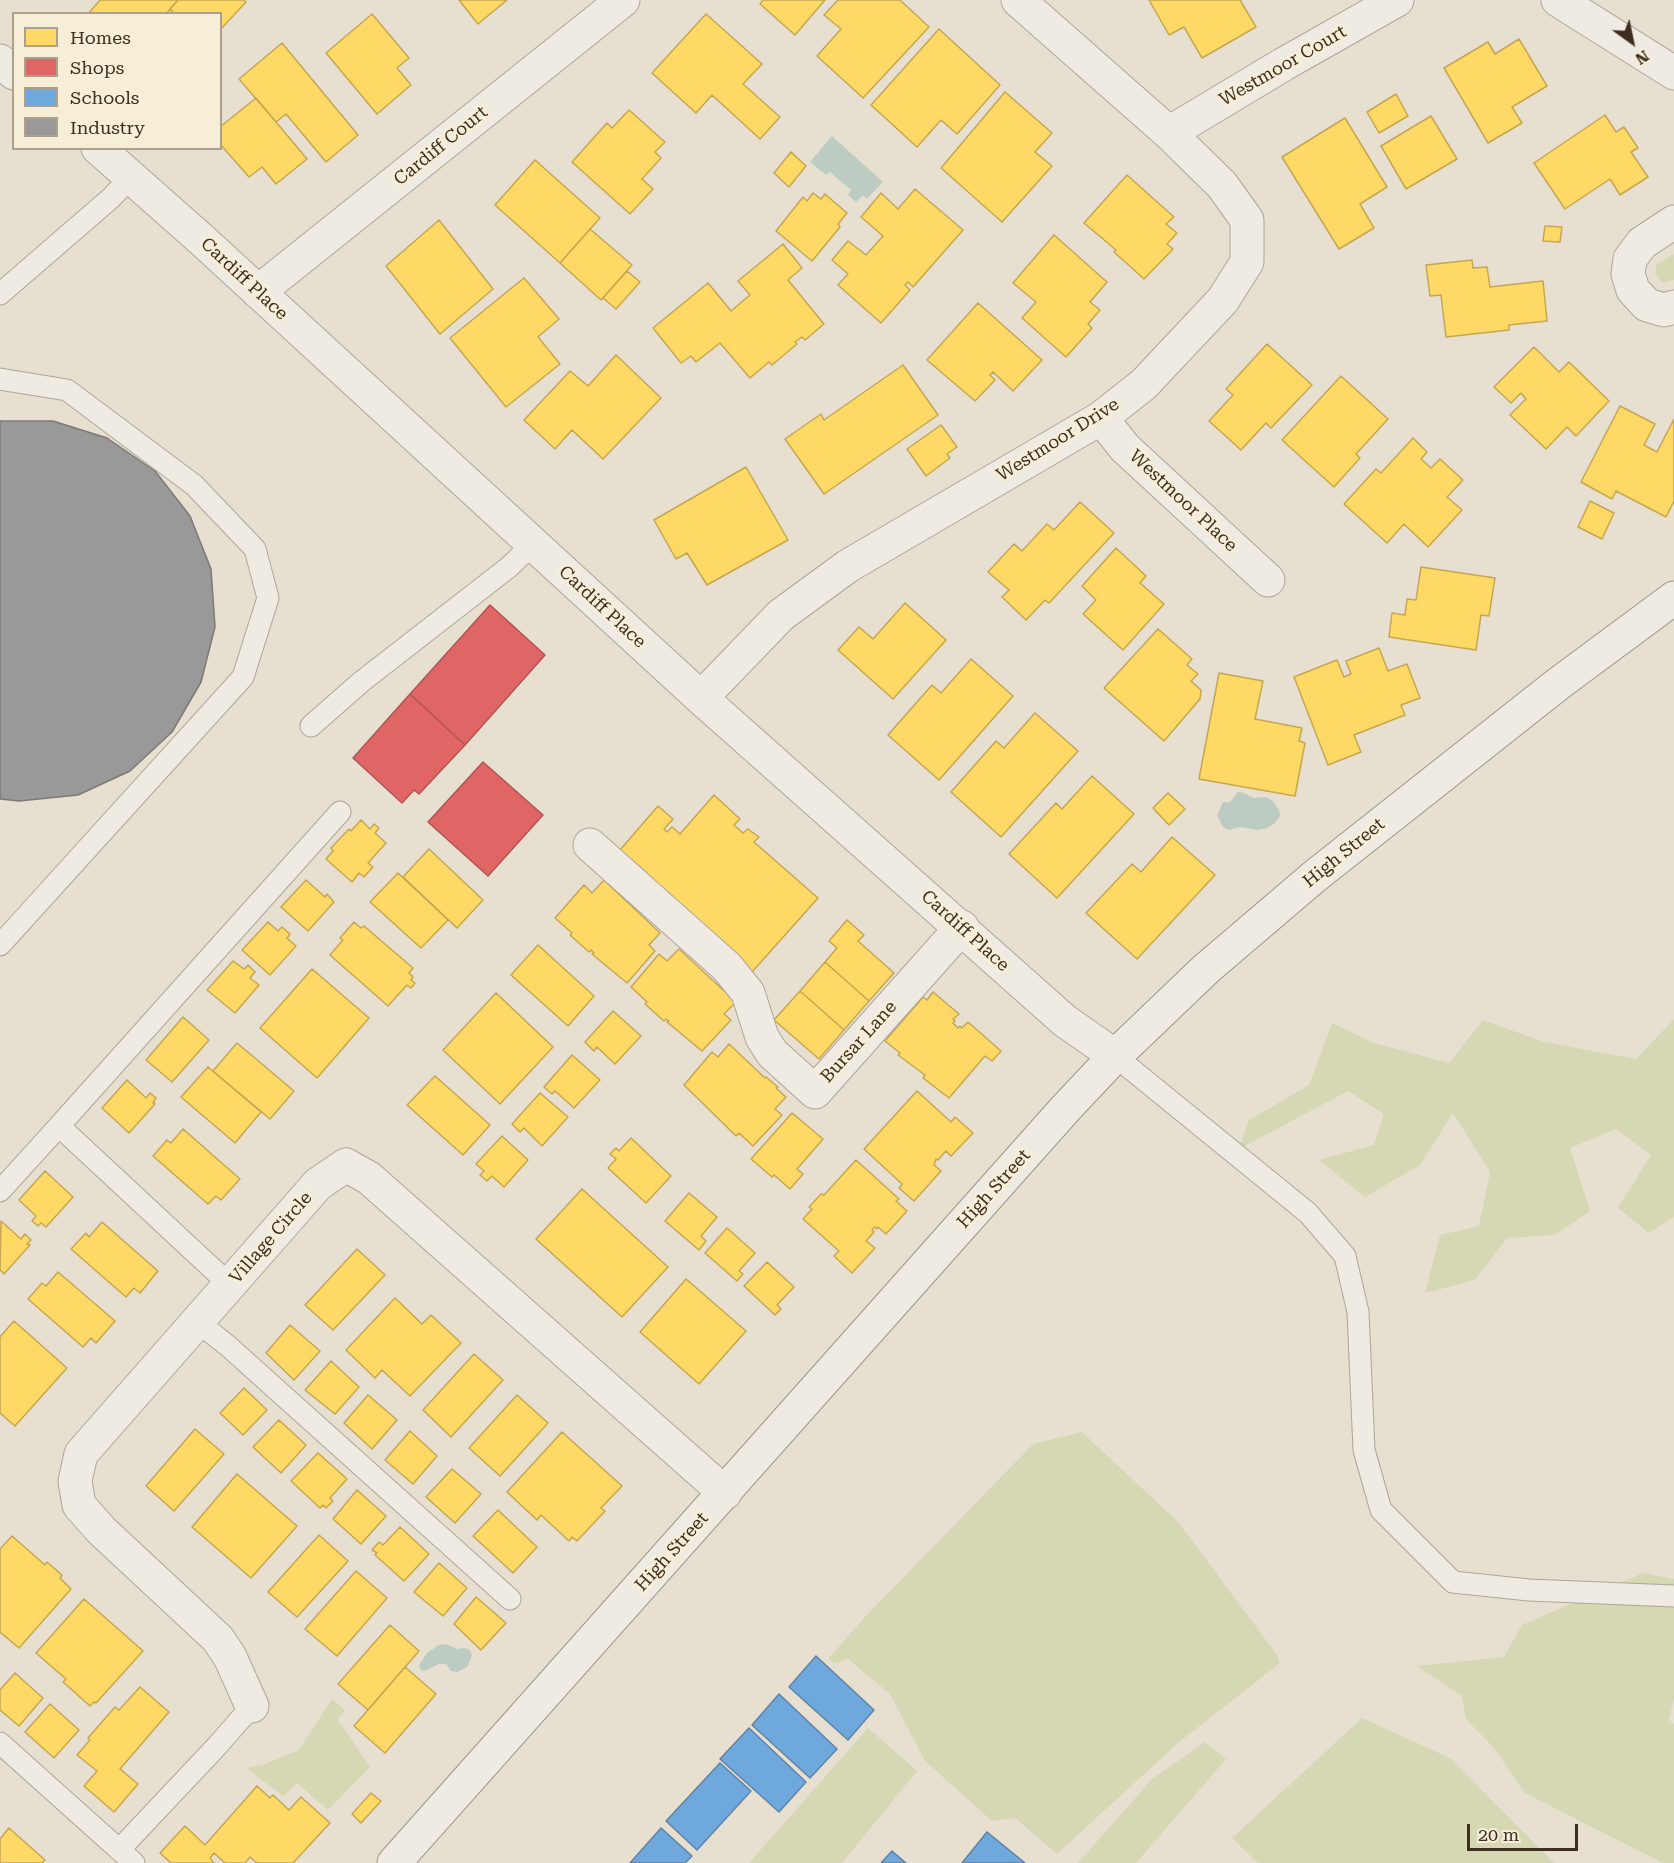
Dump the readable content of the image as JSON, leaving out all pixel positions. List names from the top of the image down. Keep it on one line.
{"streets":{"street":["Westmoor Court","Cardiff Court","Cardiff Place","Westmoor Drive","Westmoor Place","High Street","Bursar Lane","Village Circle"]},"crossings":[["Westmoor Court","Westmoor Drive"],["Cardiff Court","Cardiff Place"],["Cardiff Place","Westmoor Drive"],["Cardiff Place","High Street"],["Cardiff Place","Bursar Lane"],["Westmoor Drive","Westmoor Place"],["High Street","Village Circle"]],"legend":["Homes","Shops","Schools","Industry"],"scale_bar":"20 m","north":"bottom right"}
